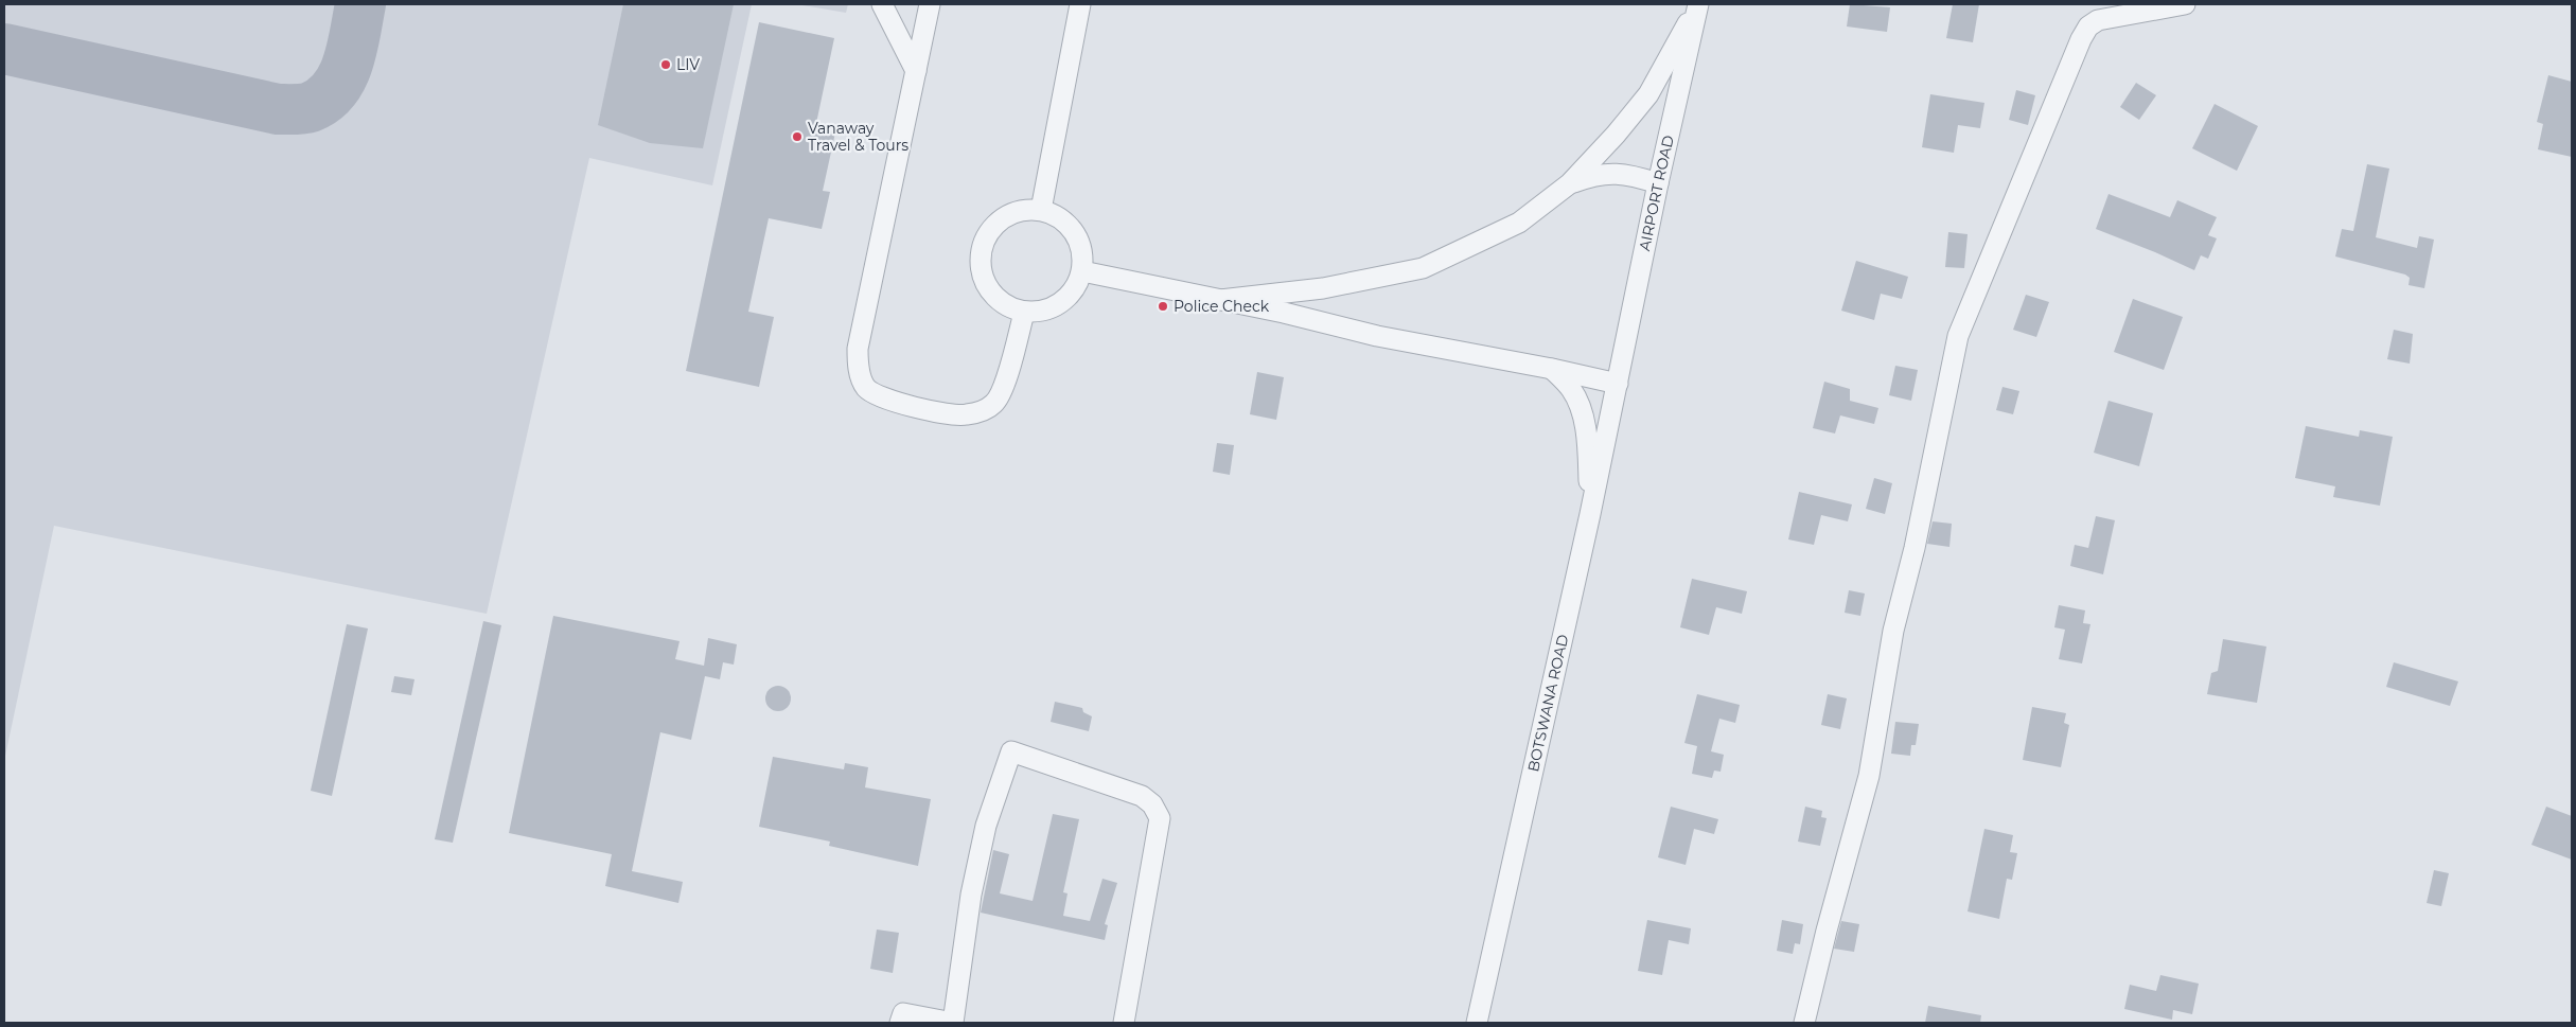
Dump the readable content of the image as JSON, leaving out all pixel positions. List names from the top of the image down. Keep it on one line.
{"streets":{"street":["AIRPORT ROAD","BOTSWANA ROAD"]},"crossings":[["AIRPORT ROAD","BOTSWANA ROAD"]],"places":["LIV","Vanaway Travel & Tours","Police Check"]}
